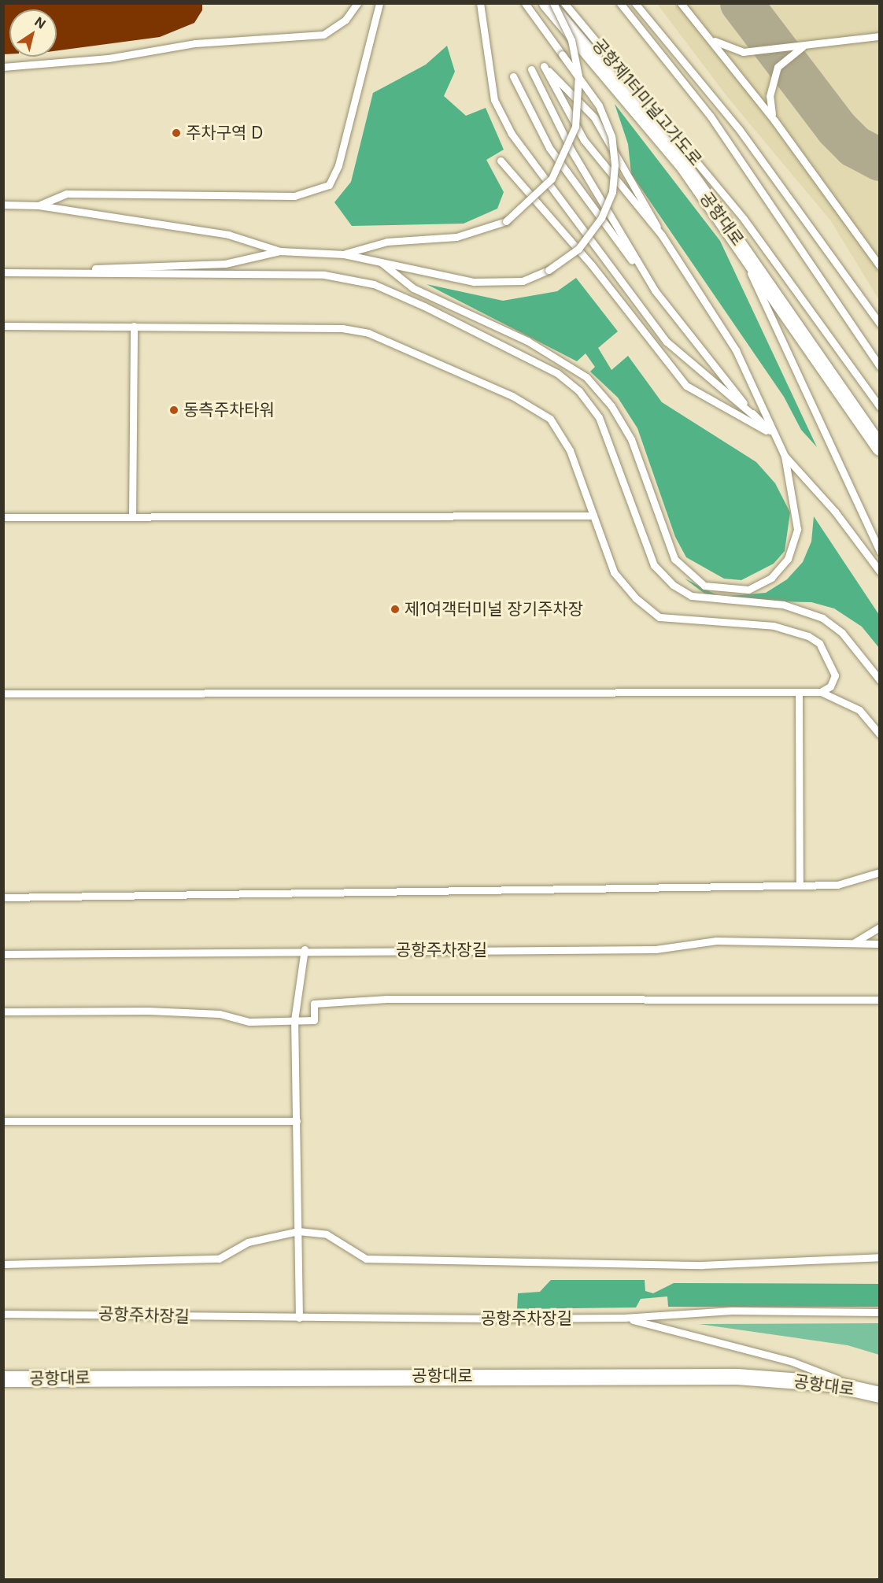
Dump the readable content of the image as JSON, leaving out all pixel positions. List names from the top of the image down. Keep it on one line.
{"streets":{"street":["공항대로"],"lane":["공항제1터미널고가도로","공항주차장길"]},"places":["주차구역 D","동측주차타워","제1여객터미널 장기주차장"],"north":"top right"}
